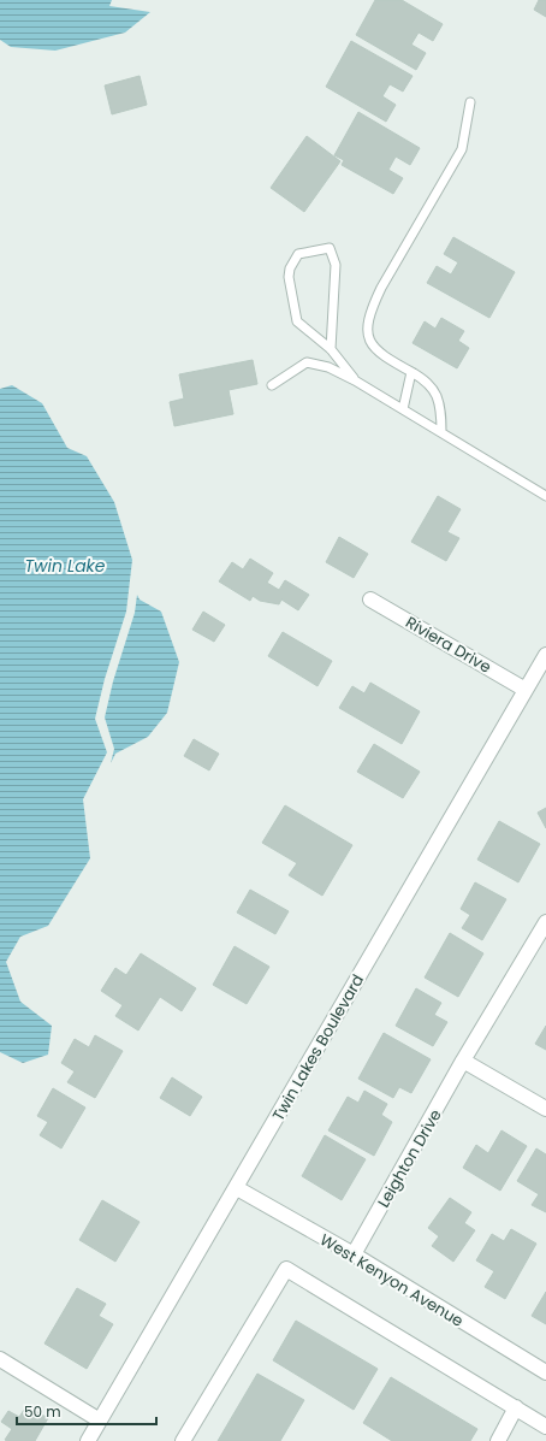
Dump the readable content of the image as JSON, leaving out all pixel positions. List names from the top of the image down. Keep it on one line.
{"streets":{"street":["Riviera Drive","Twin Lakes Boulevard","Leighton Drive","West Kenyon Avenue"]},"crossings":[["Riviera Drive","Twin Lakes Boulevard"],["Twin Lakes Boulevard","West Kenyon Avenue"],["Leighton Drive","West Kenyon Avenue"]],"water":["Twin Lake"],"scale_bar":"50 m"}
